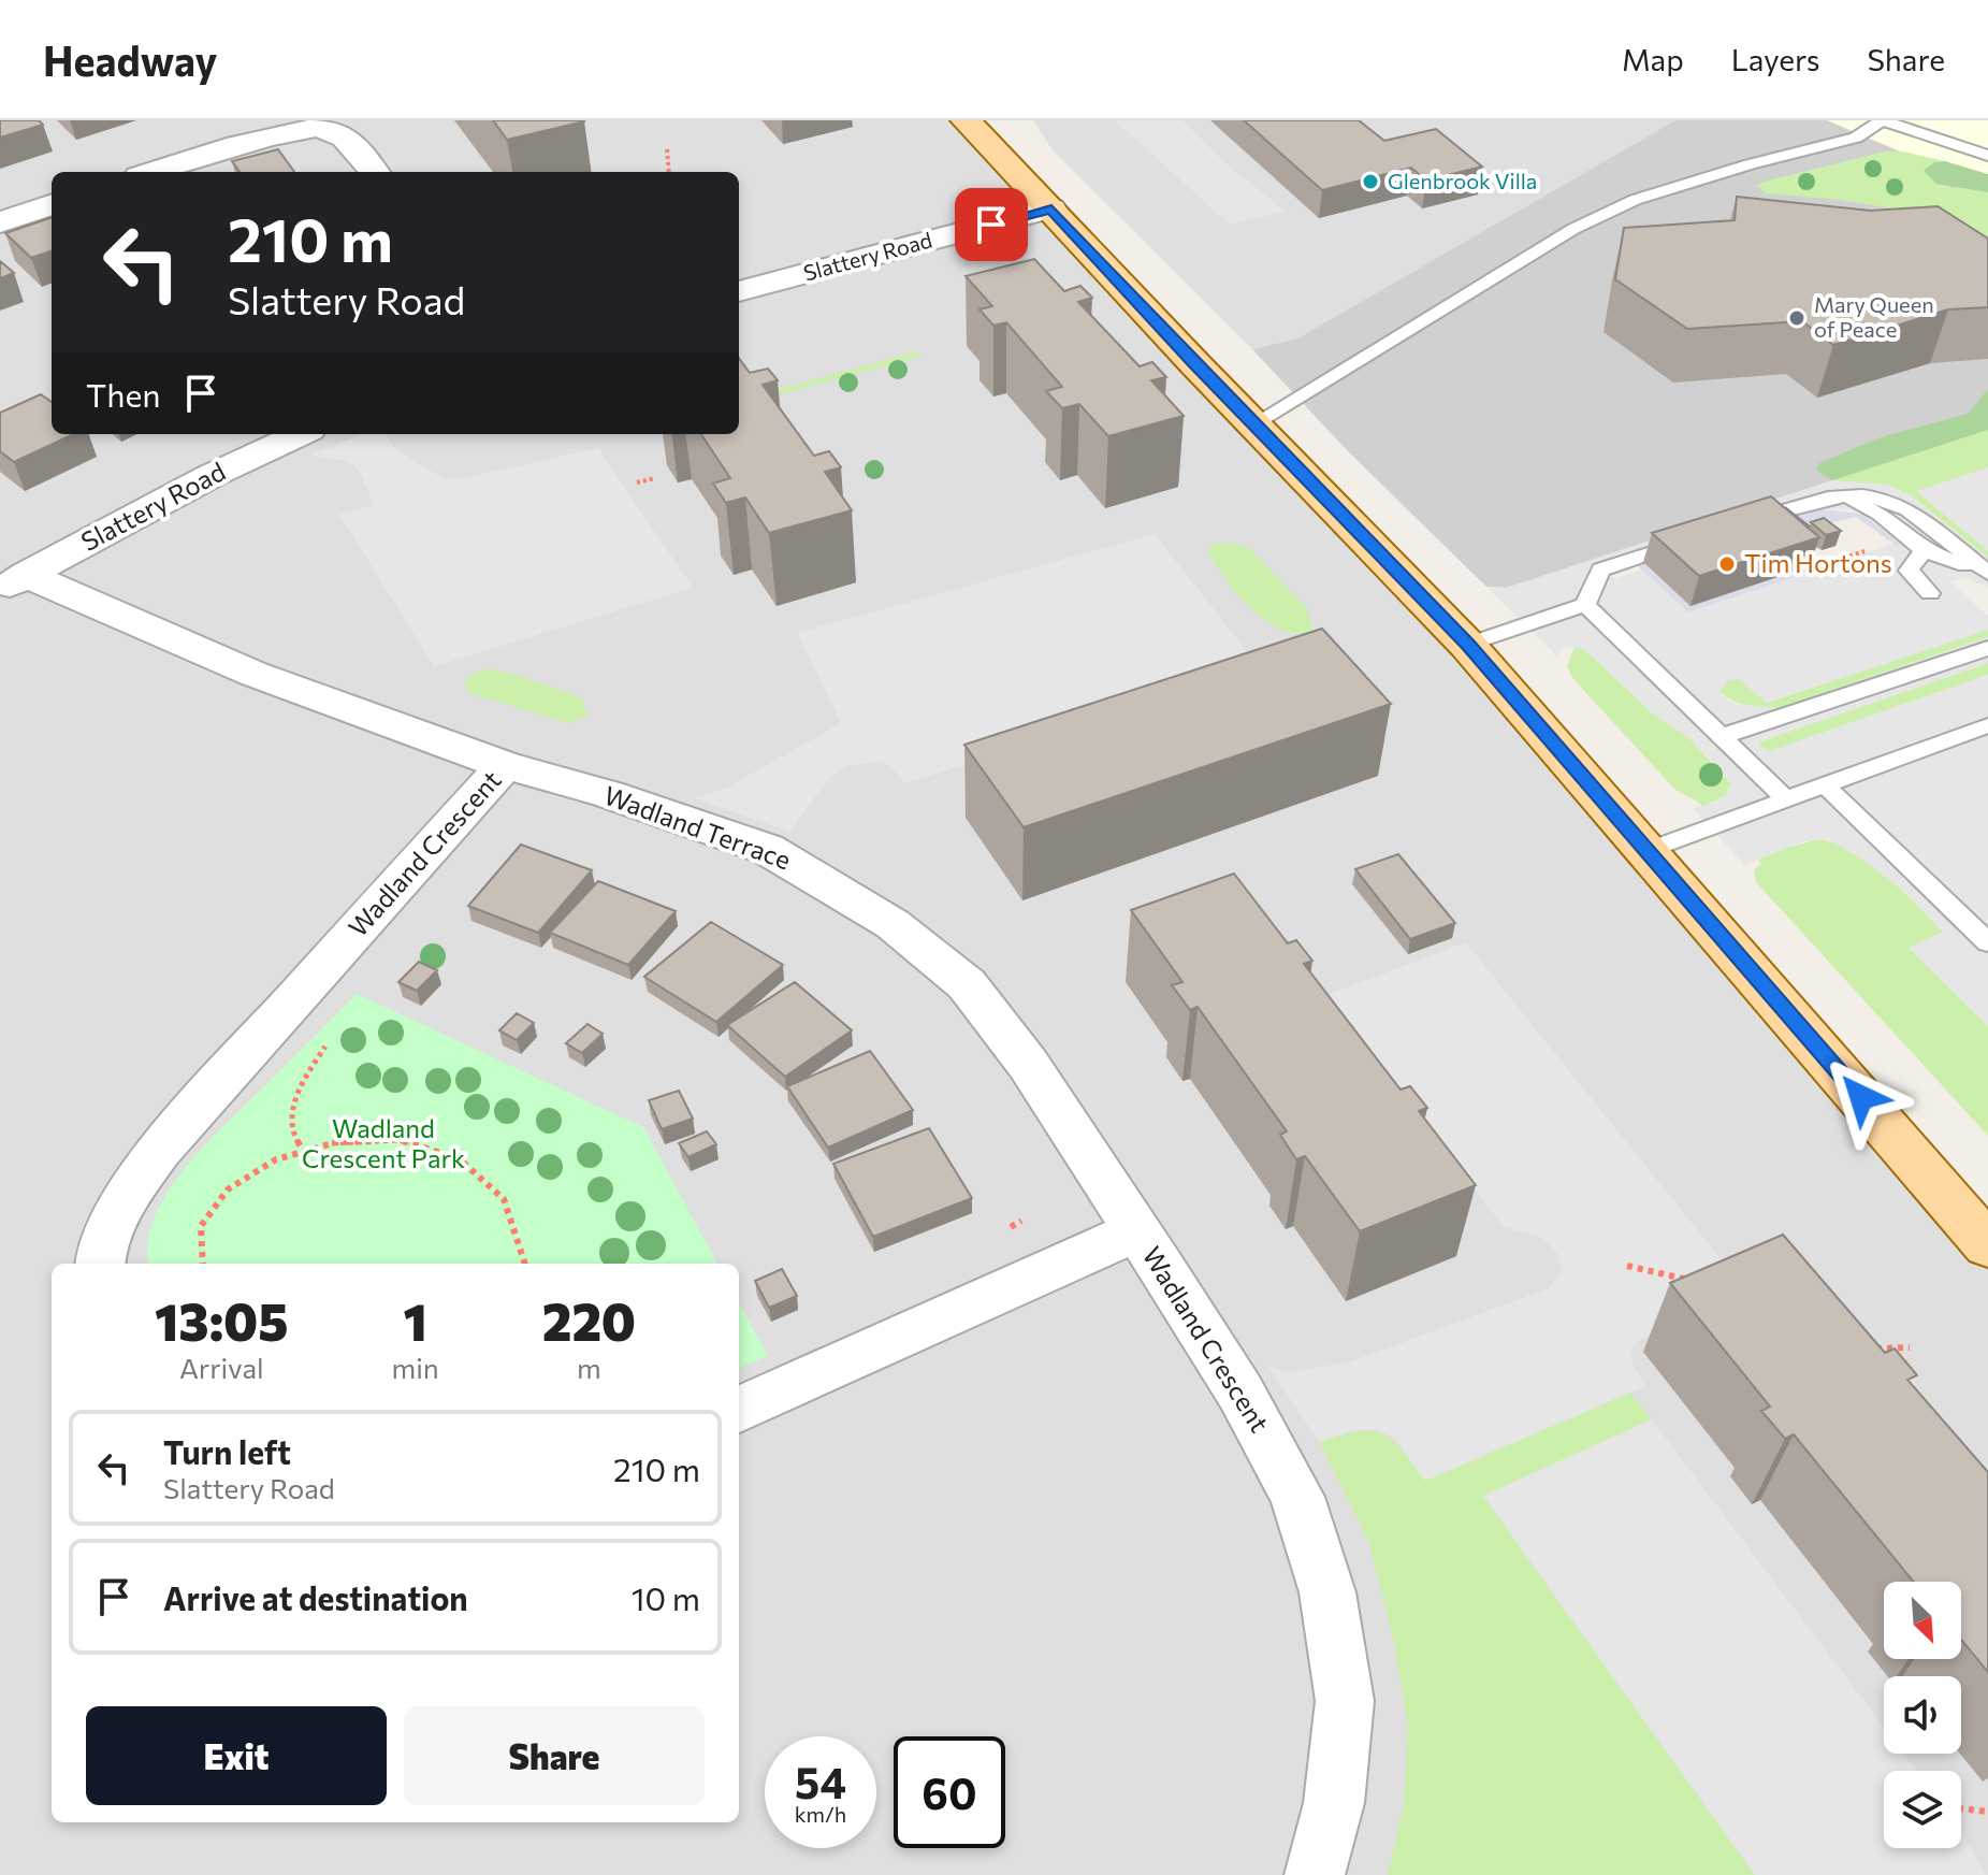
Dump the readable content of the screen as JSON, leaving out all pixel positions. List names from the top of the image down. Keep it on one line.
{"streets":{"street":["Slattery Road","Wadland Terrace","Wadland Crescent"]},"crossings":[["Slattery Road","Wadland Crescent"],["Wadland Terrace","Wadland Crescent"]],"parks":["Wadland Crescent Park"],"places":["Glenbrook Villa","Mary Queen of Peace","Tim Hortons"],"north":"bottom right","page":{"header":"Headway","nav":["Map","Layers","Share"],"turn":["210 m","Slattery Road"],"then":"Then","eta":["13:05","Arrival","1","min","220","m"],"list":[{"name":"Turn left","note":"Slattery Road","value":"210 m"},{"name":"Arrive at destination","value":"10 m"}],"buttons":["Exit","Share"],"speed":"54 km/h","limit":"60"}}
